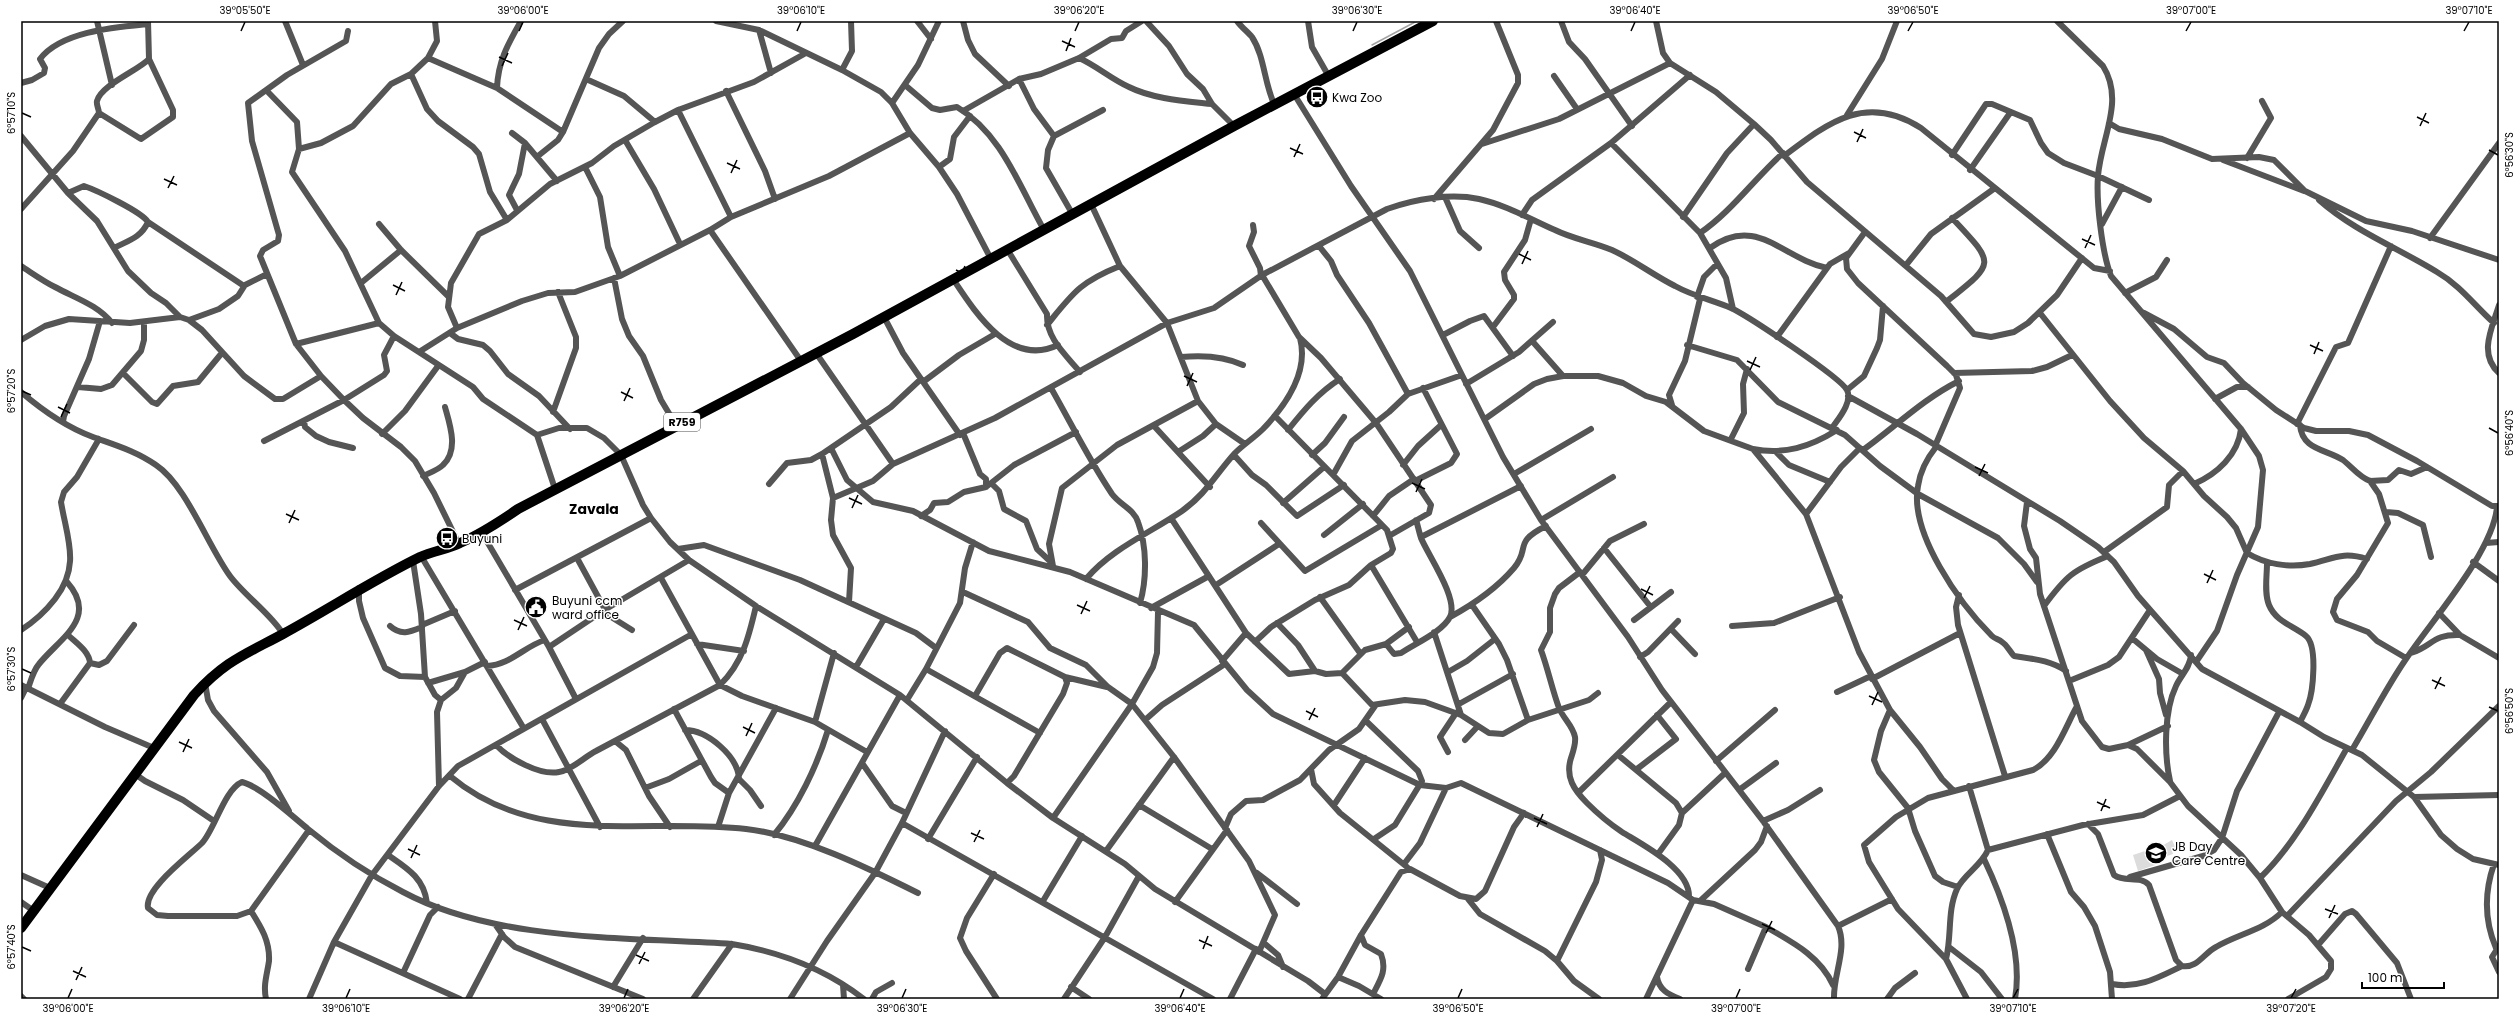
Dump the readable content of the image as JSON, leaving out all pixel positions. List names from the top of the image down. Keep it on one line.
{"streets":{"main road":["R759"]},"districts":["Zavala"],"places":{"bus stop":["Kwa Zoo","Buyuni"],"public building":["Buyuni ccm ward office"],"school or university":["JB Day Care Centre"]},"scale_bar":"100 m","coordinates":["39°05'50\"E","39°06'00\"E","39°06'10\"E","39°06'20\"E","39°06'30\"E","39°06'40\"E","39°06'50\"E","39°07'00\"E","39°07'10\"E","6°57'10\"S","6°56'30\"S","6°57'20\"S","6°56'40\"S","6°57'30\"S","6°56'50\"S","6°57'40\"S","39°07'20\"E"]}
